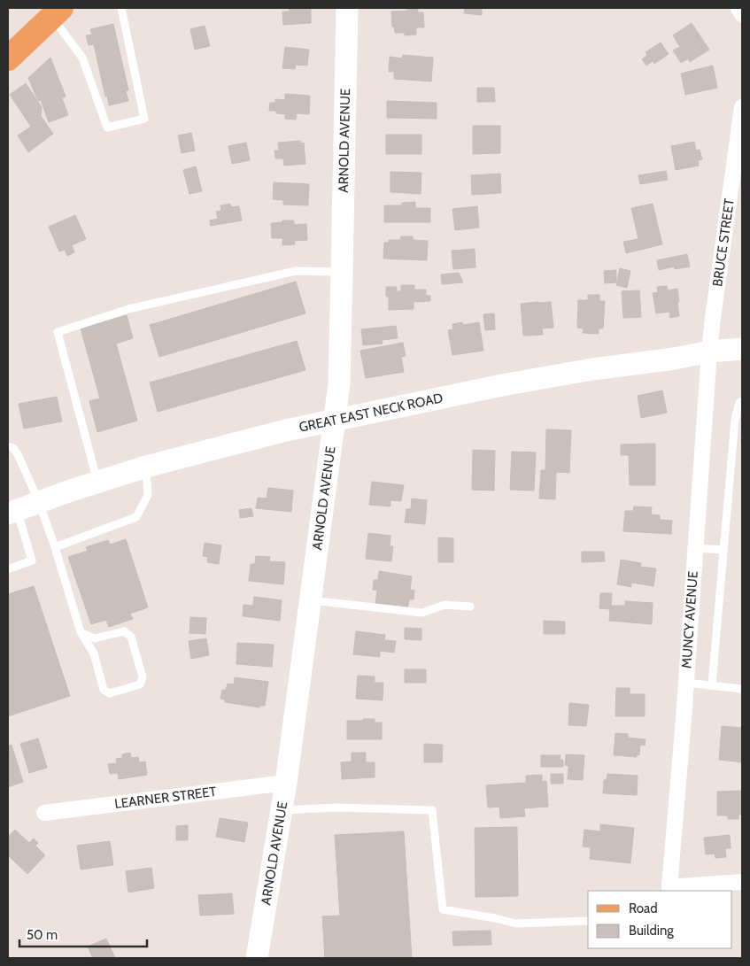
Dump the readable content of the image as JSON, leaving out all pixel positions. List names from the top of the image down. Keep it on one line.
{"streets":{"street":["ARNOLD AVENUE","BRUCE STREET","GREAT EAST NECK ROAD","MUNCY AVENUE","LEARNER STREET"]},"crossings":[["ARNOLD AVENUE","GREAT EAST NECK ROAD"],["ARNOLD AVENUE","LEARNER STREET"],["BRUCE STREET","GREAT EAST NECK ROAD"],["BRUCE STREET","MUNCY AVENUE"],["GREAT EAST NECK ROAD","MUNCY AVENUE"]],"legend":["Road","Building"],"scale_bar":"50 m"}
